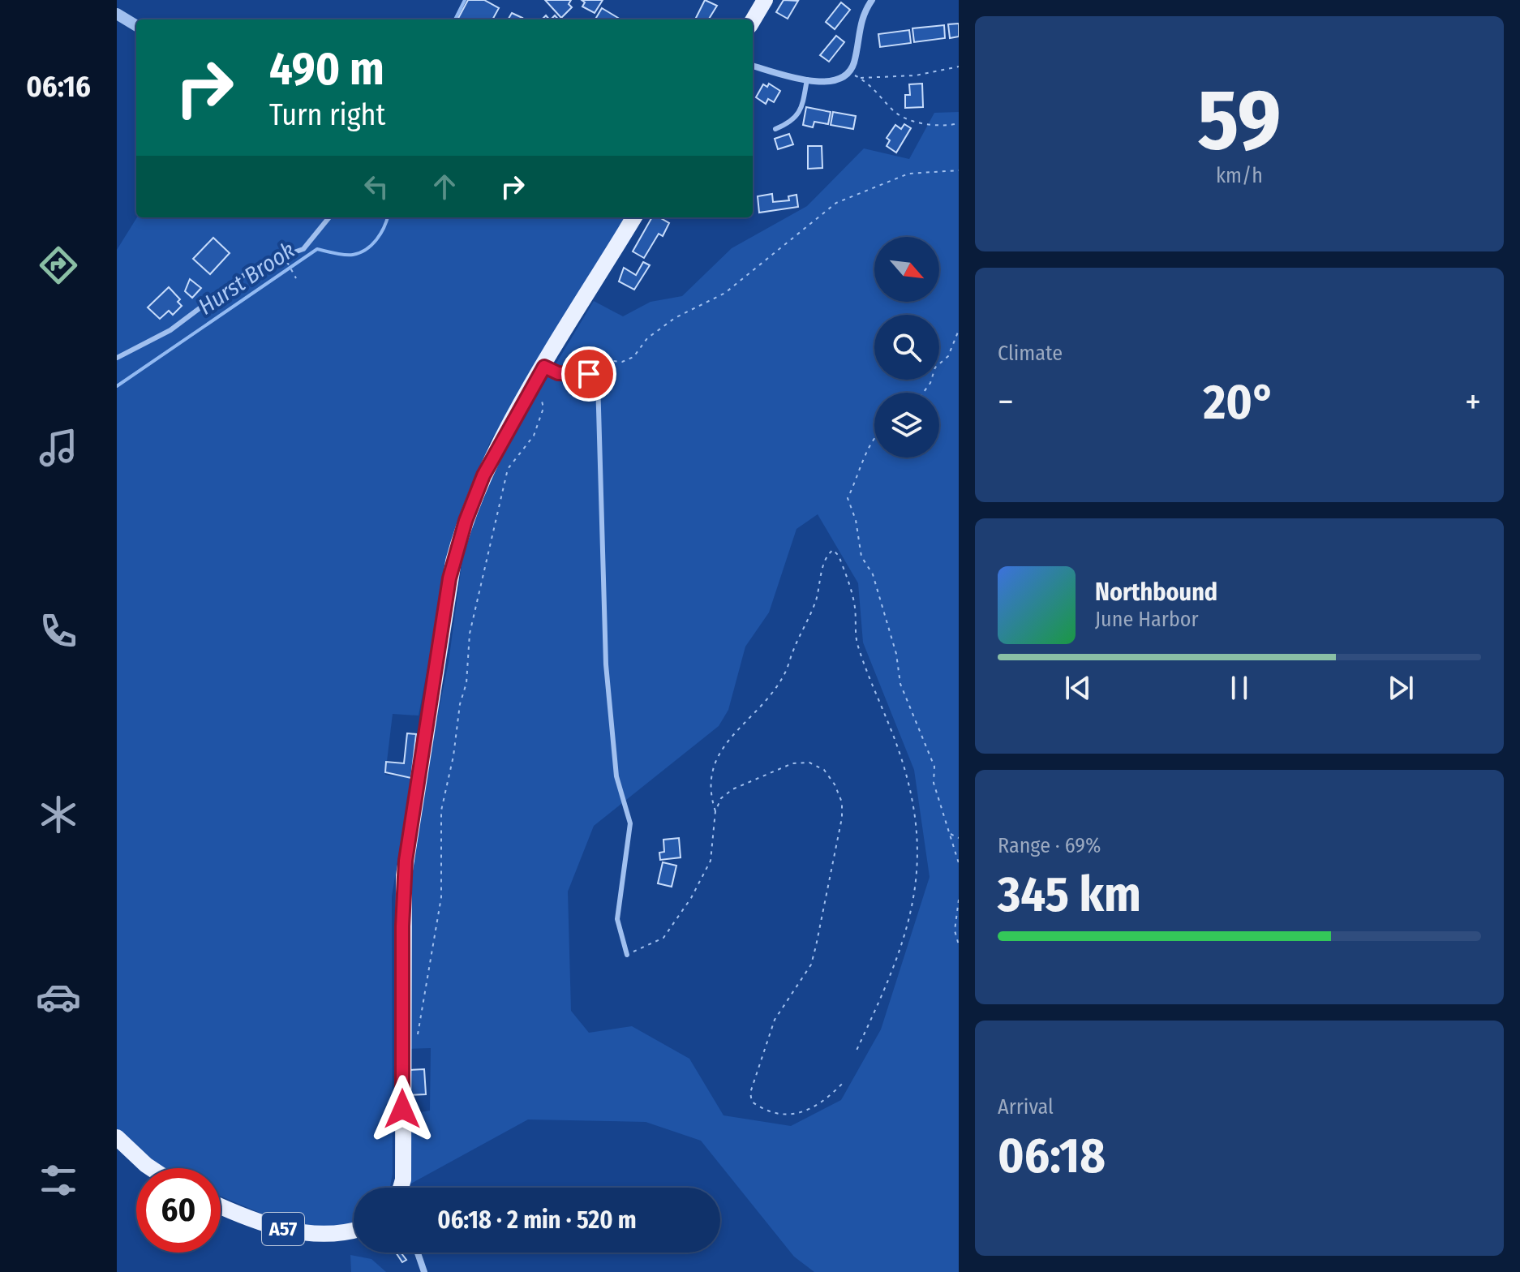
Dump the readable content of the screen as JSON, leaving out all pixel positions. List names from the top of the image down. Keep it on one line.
{"streets":{"main road":["A57"]},"water":["Hurst Brook"],"north":"bottom right","page":{"tabs":"06:16","tile":[["59","km/h"],"Climate",["Range · 69%","345 km"],["Arrival","06:18"]],"turn":["490 m","Turn right"],"heat":["−","20°","+"],"song":["Northbound","June Harbor"],"limit":"60","trip":"06:18 · 2 min · 520 m"}}
